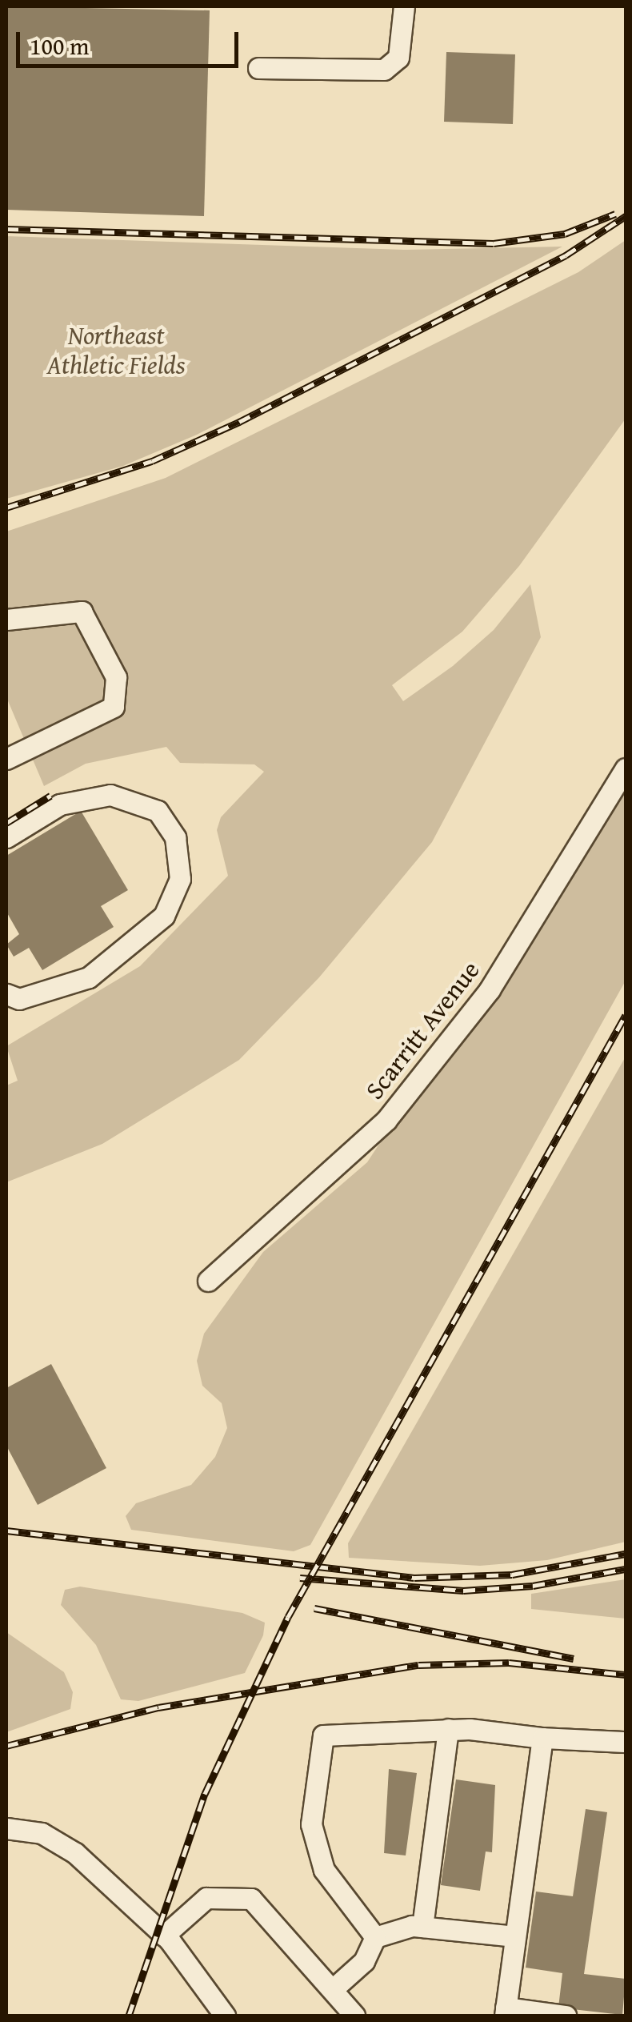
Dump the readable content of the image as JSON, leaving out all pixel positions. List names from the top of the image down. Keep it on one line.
{"streets":{"lane":["Scarritt Avenue"]},"parks":["Northeast Athletic Fields"],"scale_bar":"100 m"}
